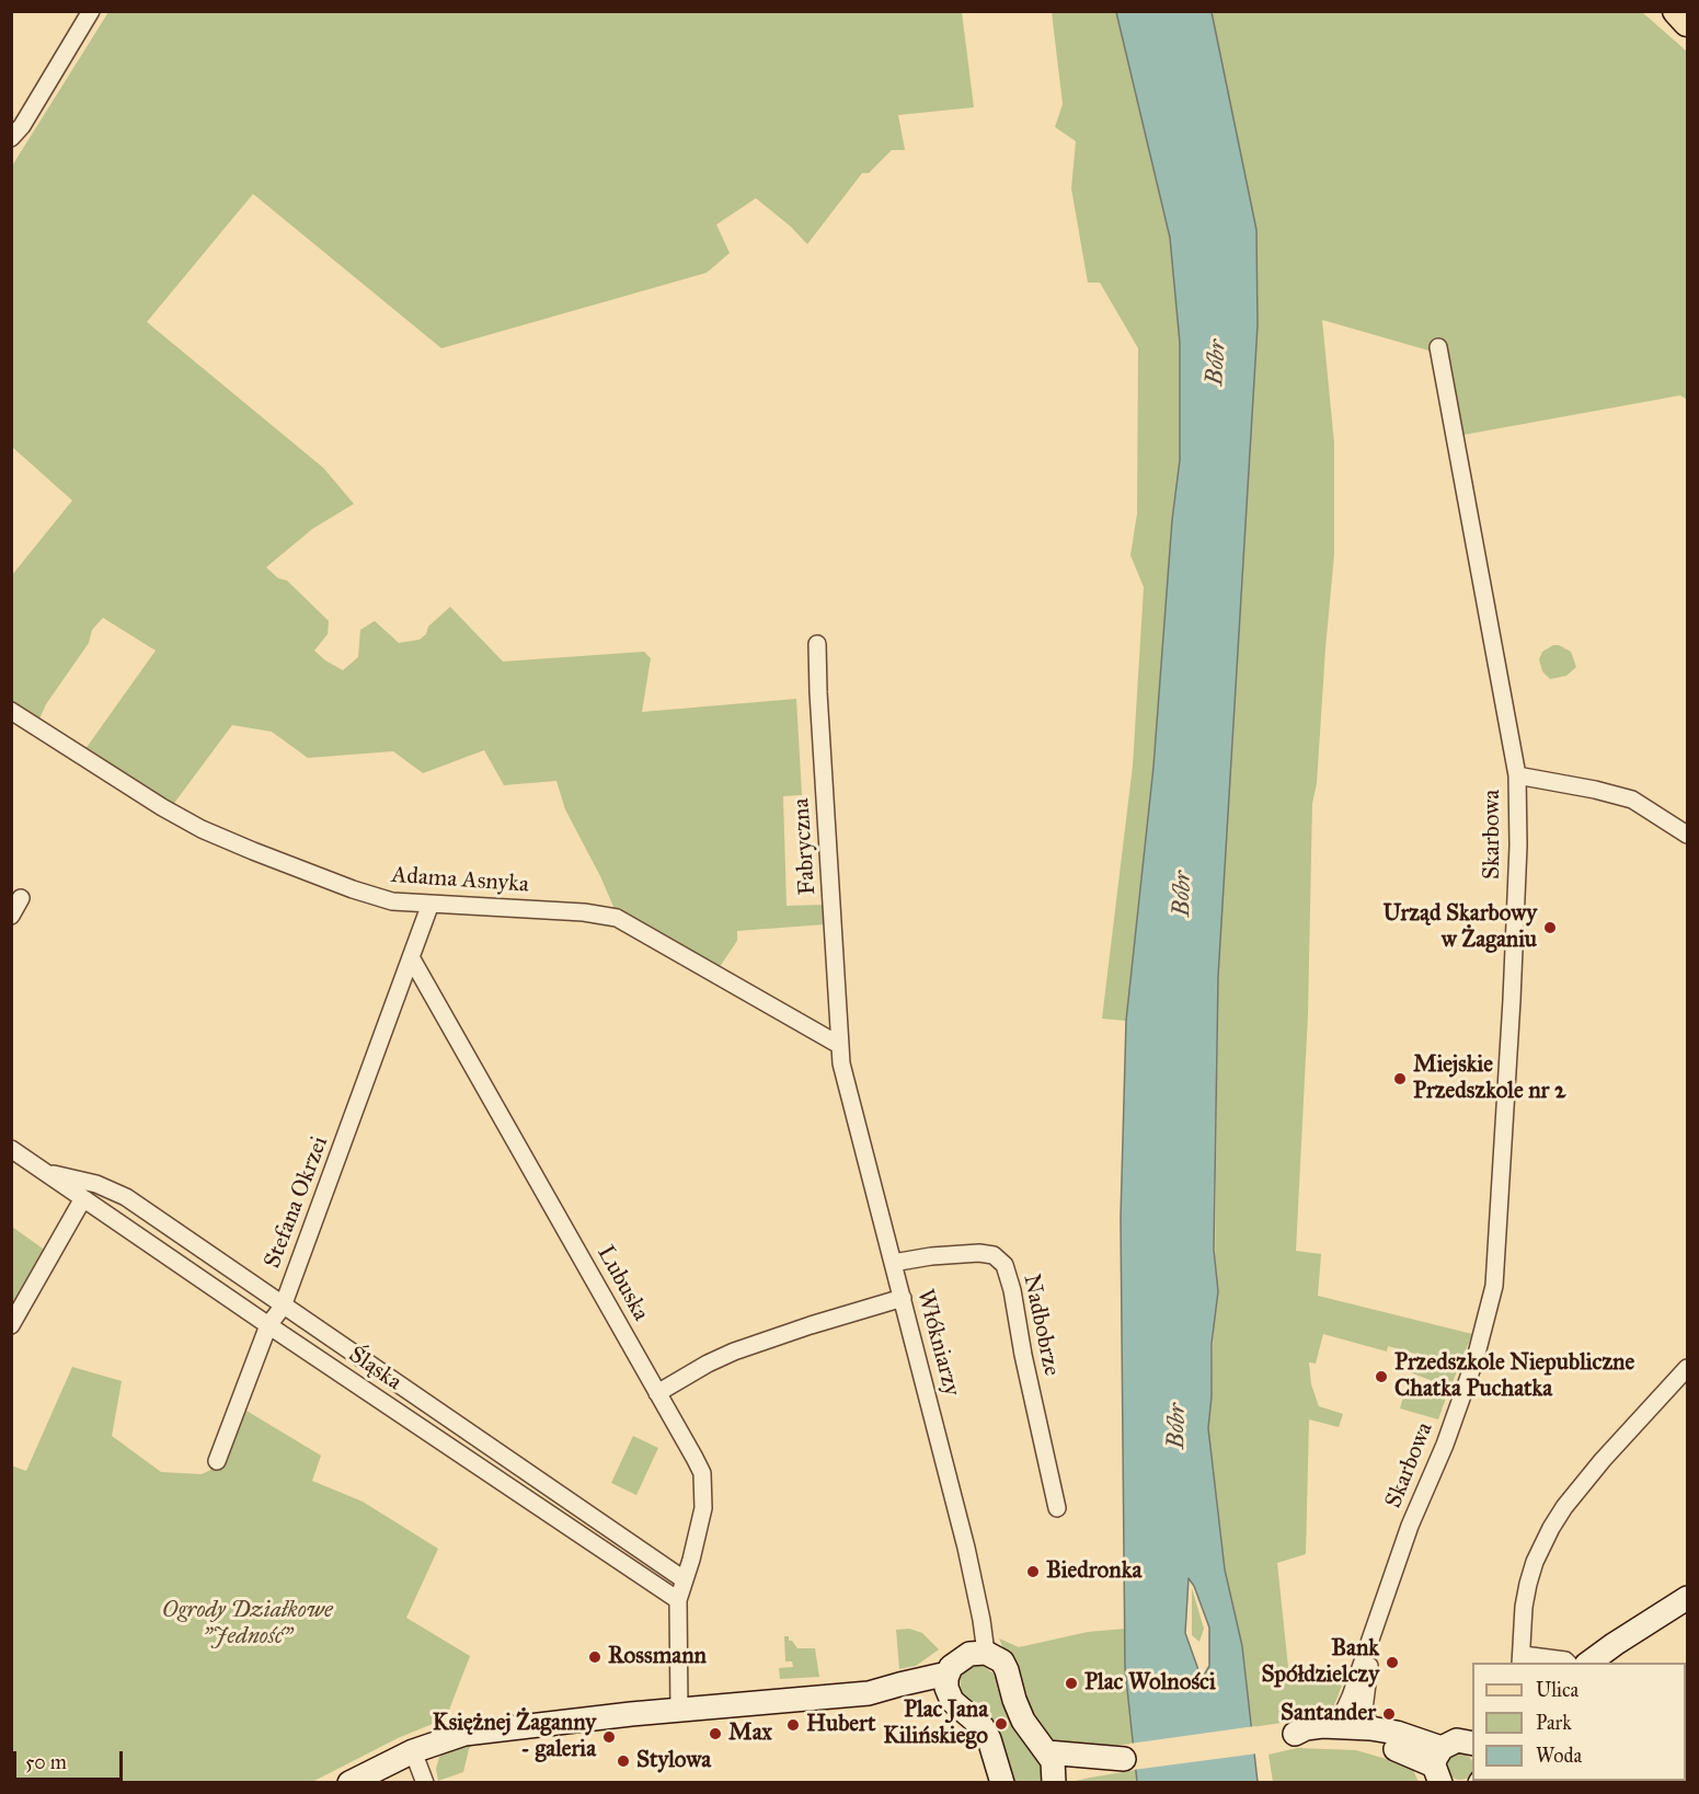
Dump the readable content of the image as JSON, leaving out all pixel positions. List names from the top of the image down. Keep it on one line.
{"streets":{"street":["Skarbowa","Fabryczna","Adama Asnyka","Stefana Okrzei","Lubuska","Nadbobrze","Włókniarzy","Śląska"]},"crossings":[["Fabryczna","Adama Asnyka"],["Fabryczna","Włókniarzy"],["Adama Asnyka","Włókniarzy"],["Stefana Okrzei","Lubuska"],["Stefana Okrzei","Śląska"],["Lubuska","Śląska"],["Nadbobrze","Włókniarzy"]],"water":["Bóbr"],"parks":["Ogrody Działkowe \"Jedność\""],"places":["Urząd Skarbowy w Żaganiu","Miejskie Przedszkole nr 2","Przedszkole Niepubliczne Chatka Puchatka","Biedronka","Rossmann","Bank Spółdzielczy","Plac Wolności","Santander","Plac Jana Kilińskiego","Hubert","Max","Księżnej Żaganny - galeria","Stylowa"],"legend":["Ulica","Park","Woda"],"scale_bar":"50 m"}
